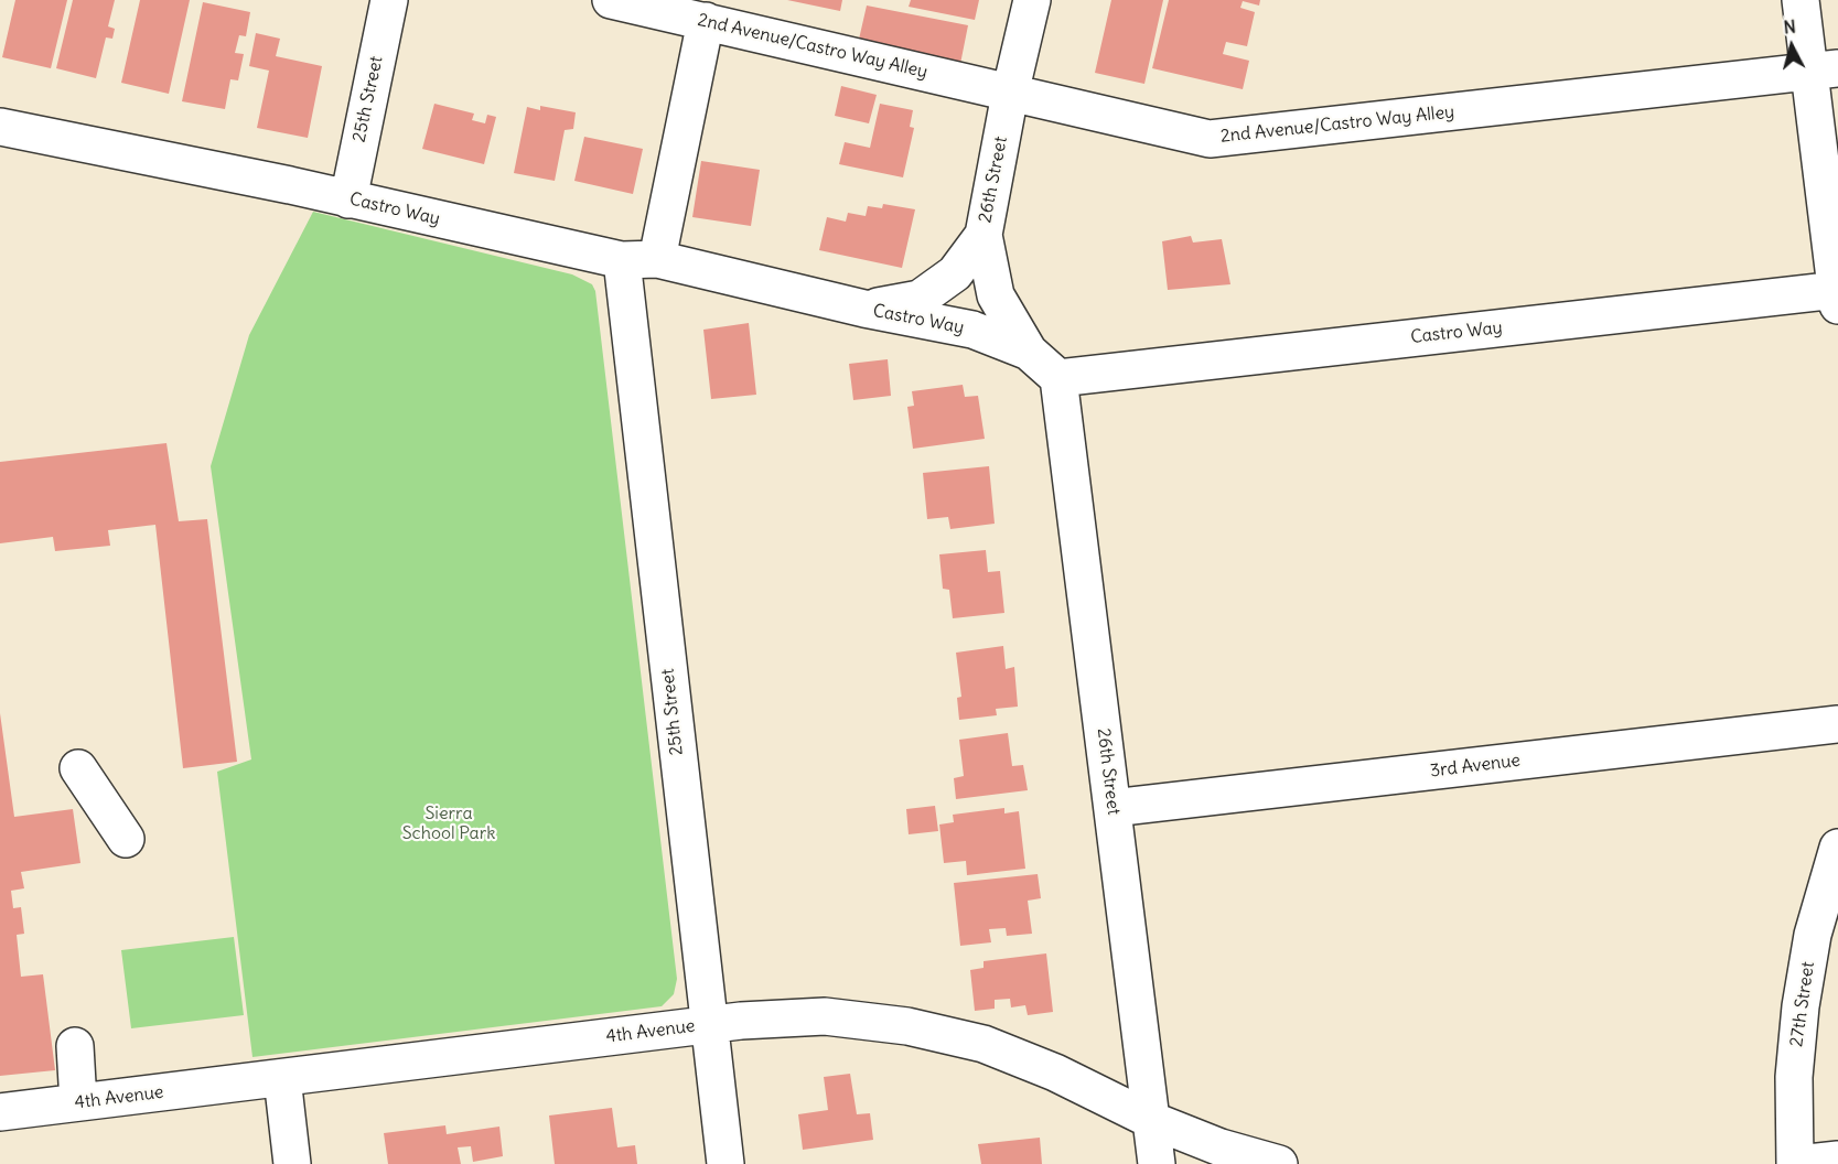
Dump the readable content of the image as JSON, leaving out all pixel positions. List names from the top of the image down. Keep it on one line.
{"streets":{"street":["2nd Avenue/Castro Way Alley","25th Street","26th Street","Castro Way","3rd Avenue","27th Street","4th Avenue"]},"crossings":[["2nd Avenue/Castro Way Alley","25th Street"],["2nd Avenue/Castro Way Alley","26th Street"],["25th Street","Castro Way"],["25th Street","4th Avenue"],["26th Street","Castro Way"],["26th Street","3rd Avenue"],["26th Street","4th Avenue"]],"parks":["Sierra School Park"],"north":"top"}
